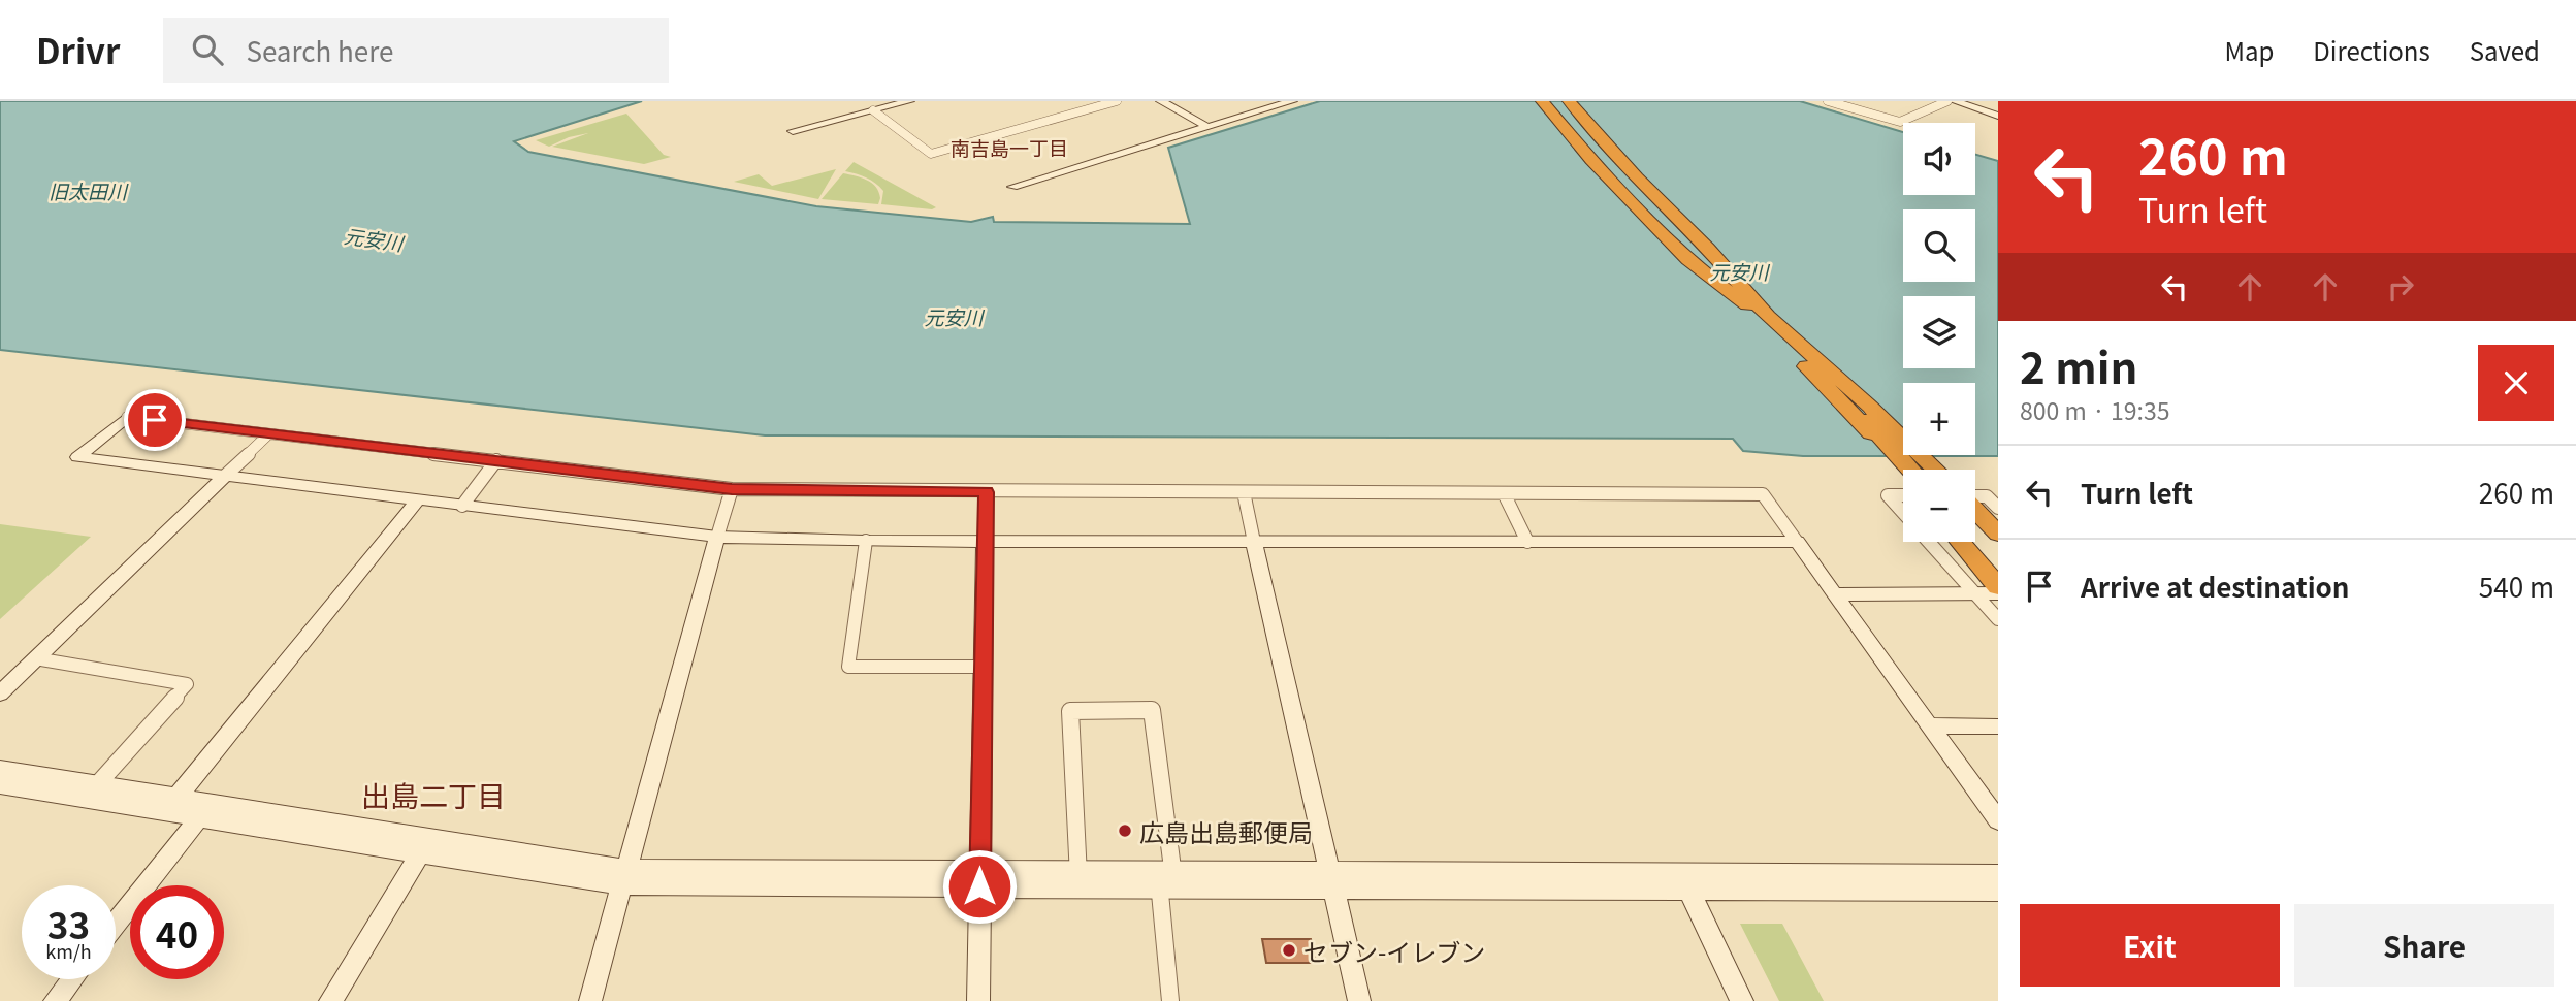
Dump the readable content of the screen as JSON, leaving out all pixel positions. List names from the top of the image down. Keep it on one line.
{"districts":["南吉島一丁目","出島二丁目"],"water":["旧太田川","元安川"],"places":["広島出島郵便局","セブン-イレブン"],"page":{"header":"Drivr","search":"Search here","nav":["Map","Directions","Saved"],"turn":["260 m","Turn left"],"map_buttons":["+","−"],"heading":["2 min","800 m · 19:35"],"list":[{"name":"Turn left","value":"260 m"},{"name":"Arrive at destination","value":"540 m"}],"speed":"33 km/h","limit":"40","buttons":["Exit","Share"]}}
